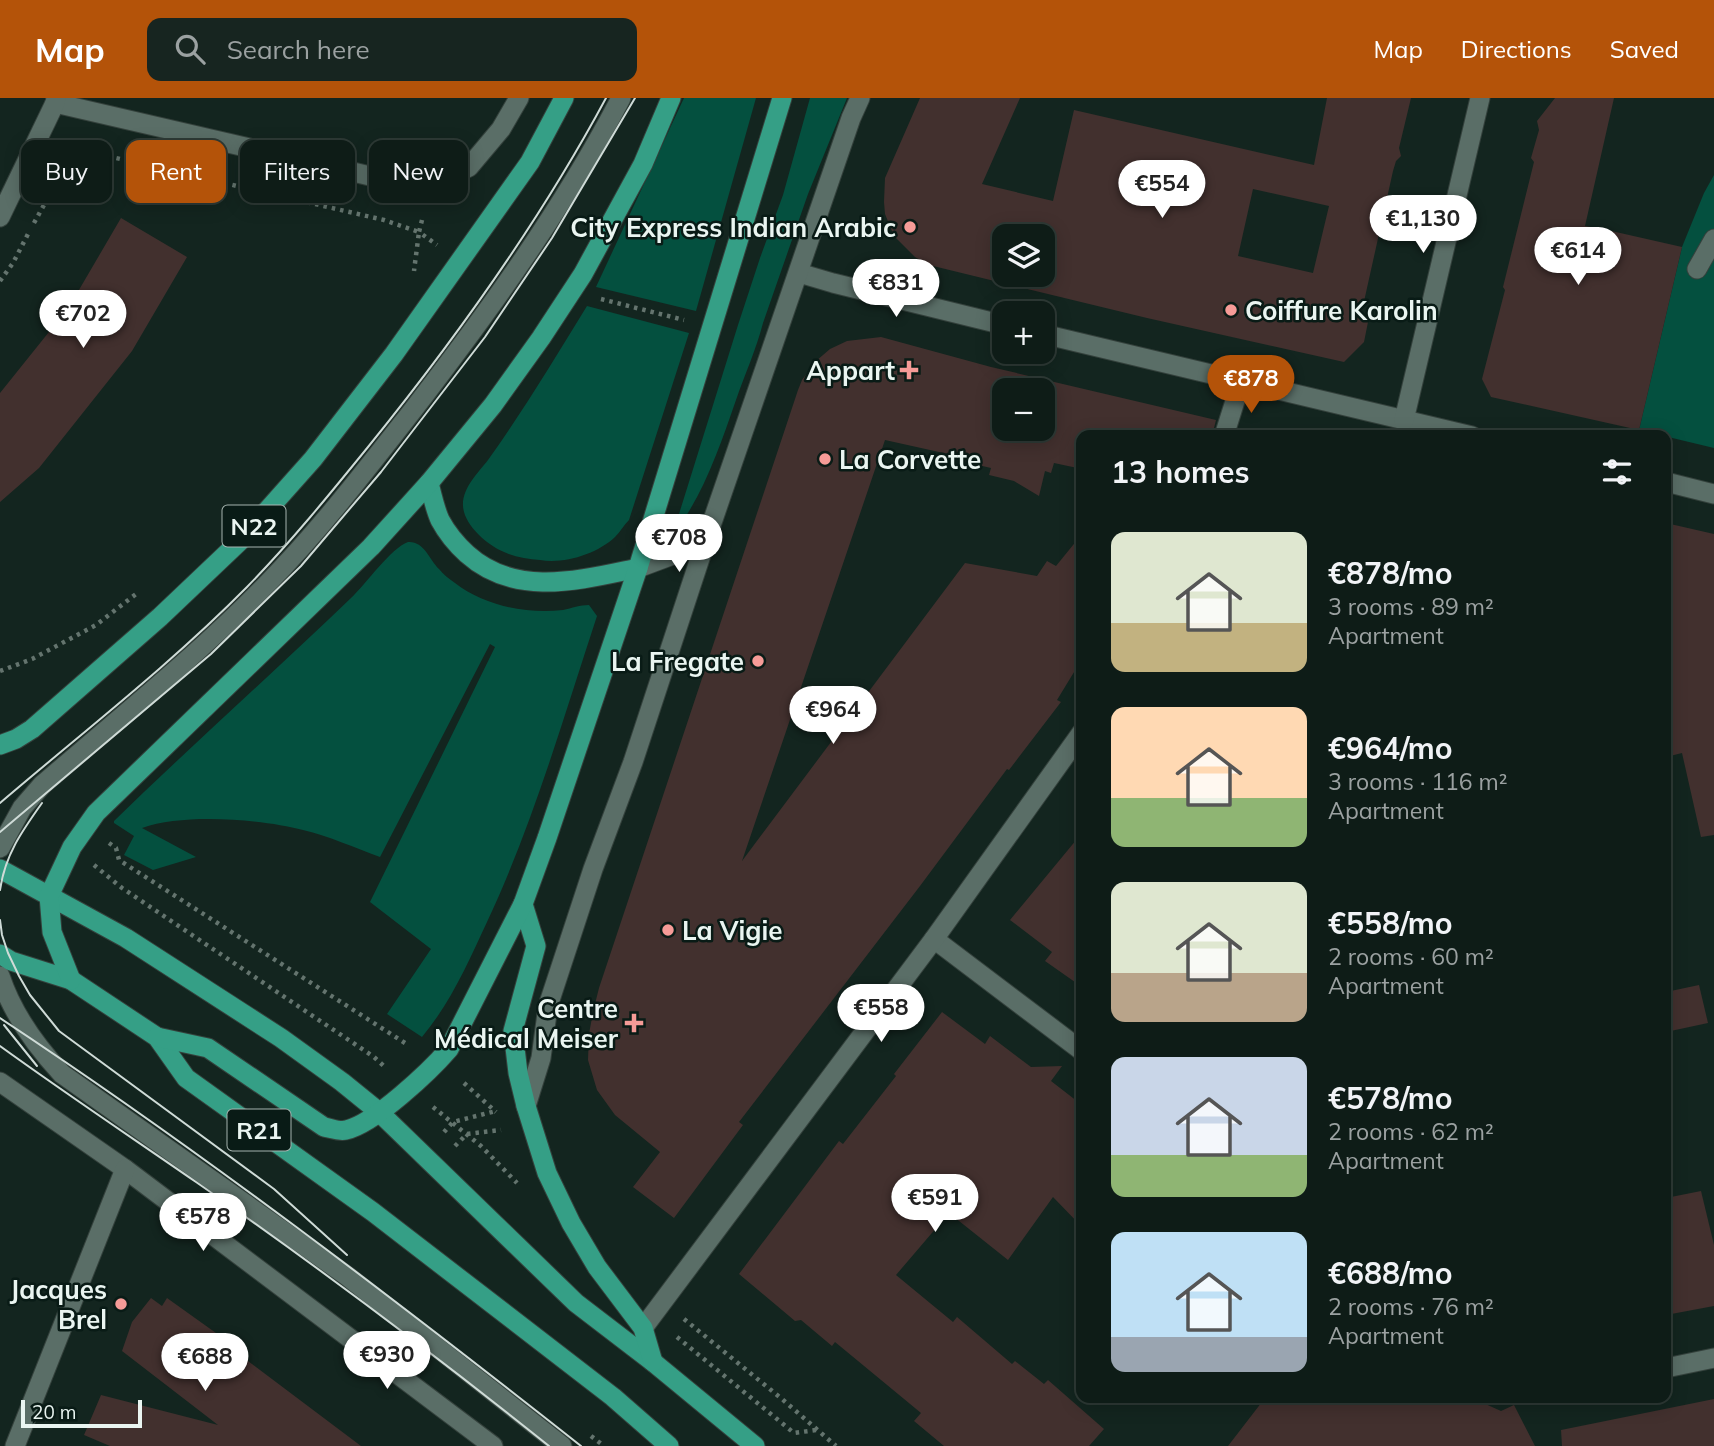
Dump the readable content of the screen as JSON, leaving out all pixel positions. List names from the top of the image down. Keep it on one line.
{"streets":{"main road":["N22","R21"]},"places":{"other":["City Express Indian Arabic","Coiffure Karolin","La Corvette","La Fregate","La Vigie","Jacques Brel"],"health":["Appart","Centre Médical Meiser"]},"scale_bar":"20 m","page":{"header":"Map","search":"Search here","nav":["Map","Directions","Saved"],"chip":["Buy","Rent","Filters","New"],"price":["€554","€1,130","€614","€831","€702","€878","€708","€964","€558","€591","€578","€930","€688"],"map_buttons":["+","−"],"heading":"13 homes","list":[{"name":"€878/mo","note":"3 rooms · 89 m² · Apartment"},{"name":"€964/mo","note":"3 rooms · 116 m² · Apartment"},{"name":"€558/mo","note":"2 rooms · 60 m² · Apartment"},{"name":"€578/mo","note":"2 rooms · 62 m² · Apartment"},{"name":"€688/mo","note":"2 rooms · 76 m² · Apartment"}],"scale":"20 m"}}
